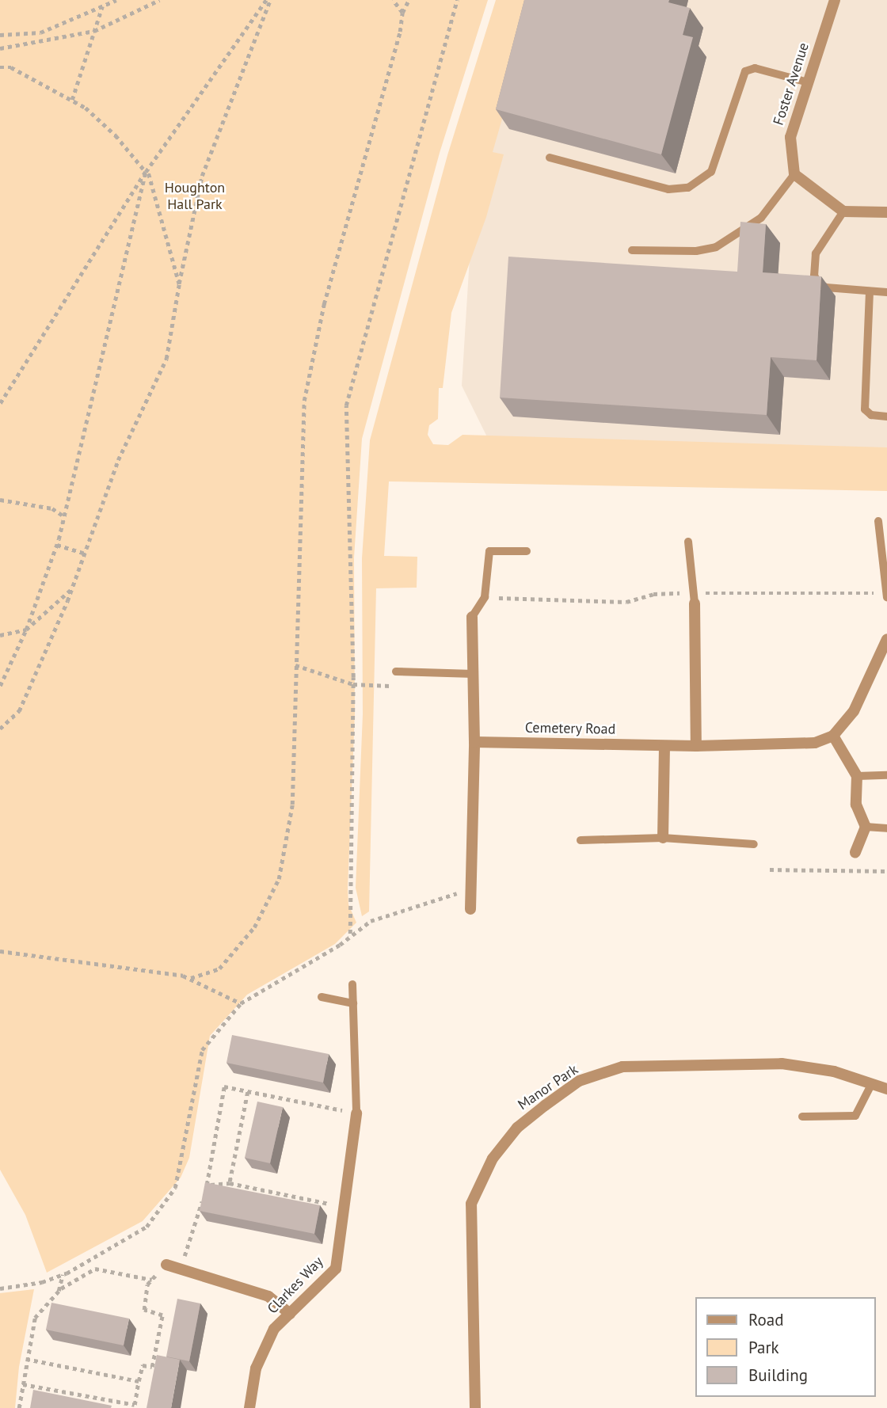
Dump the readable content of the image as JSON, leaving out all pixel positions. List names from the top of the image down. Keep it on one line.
{"streets":{"street":["Foster Avenue","Cemetery Road","Manor Park","Clarkes Way"]},"parks":["Houghton Hall Park"],"legend":["Road","Park","Building"]}
